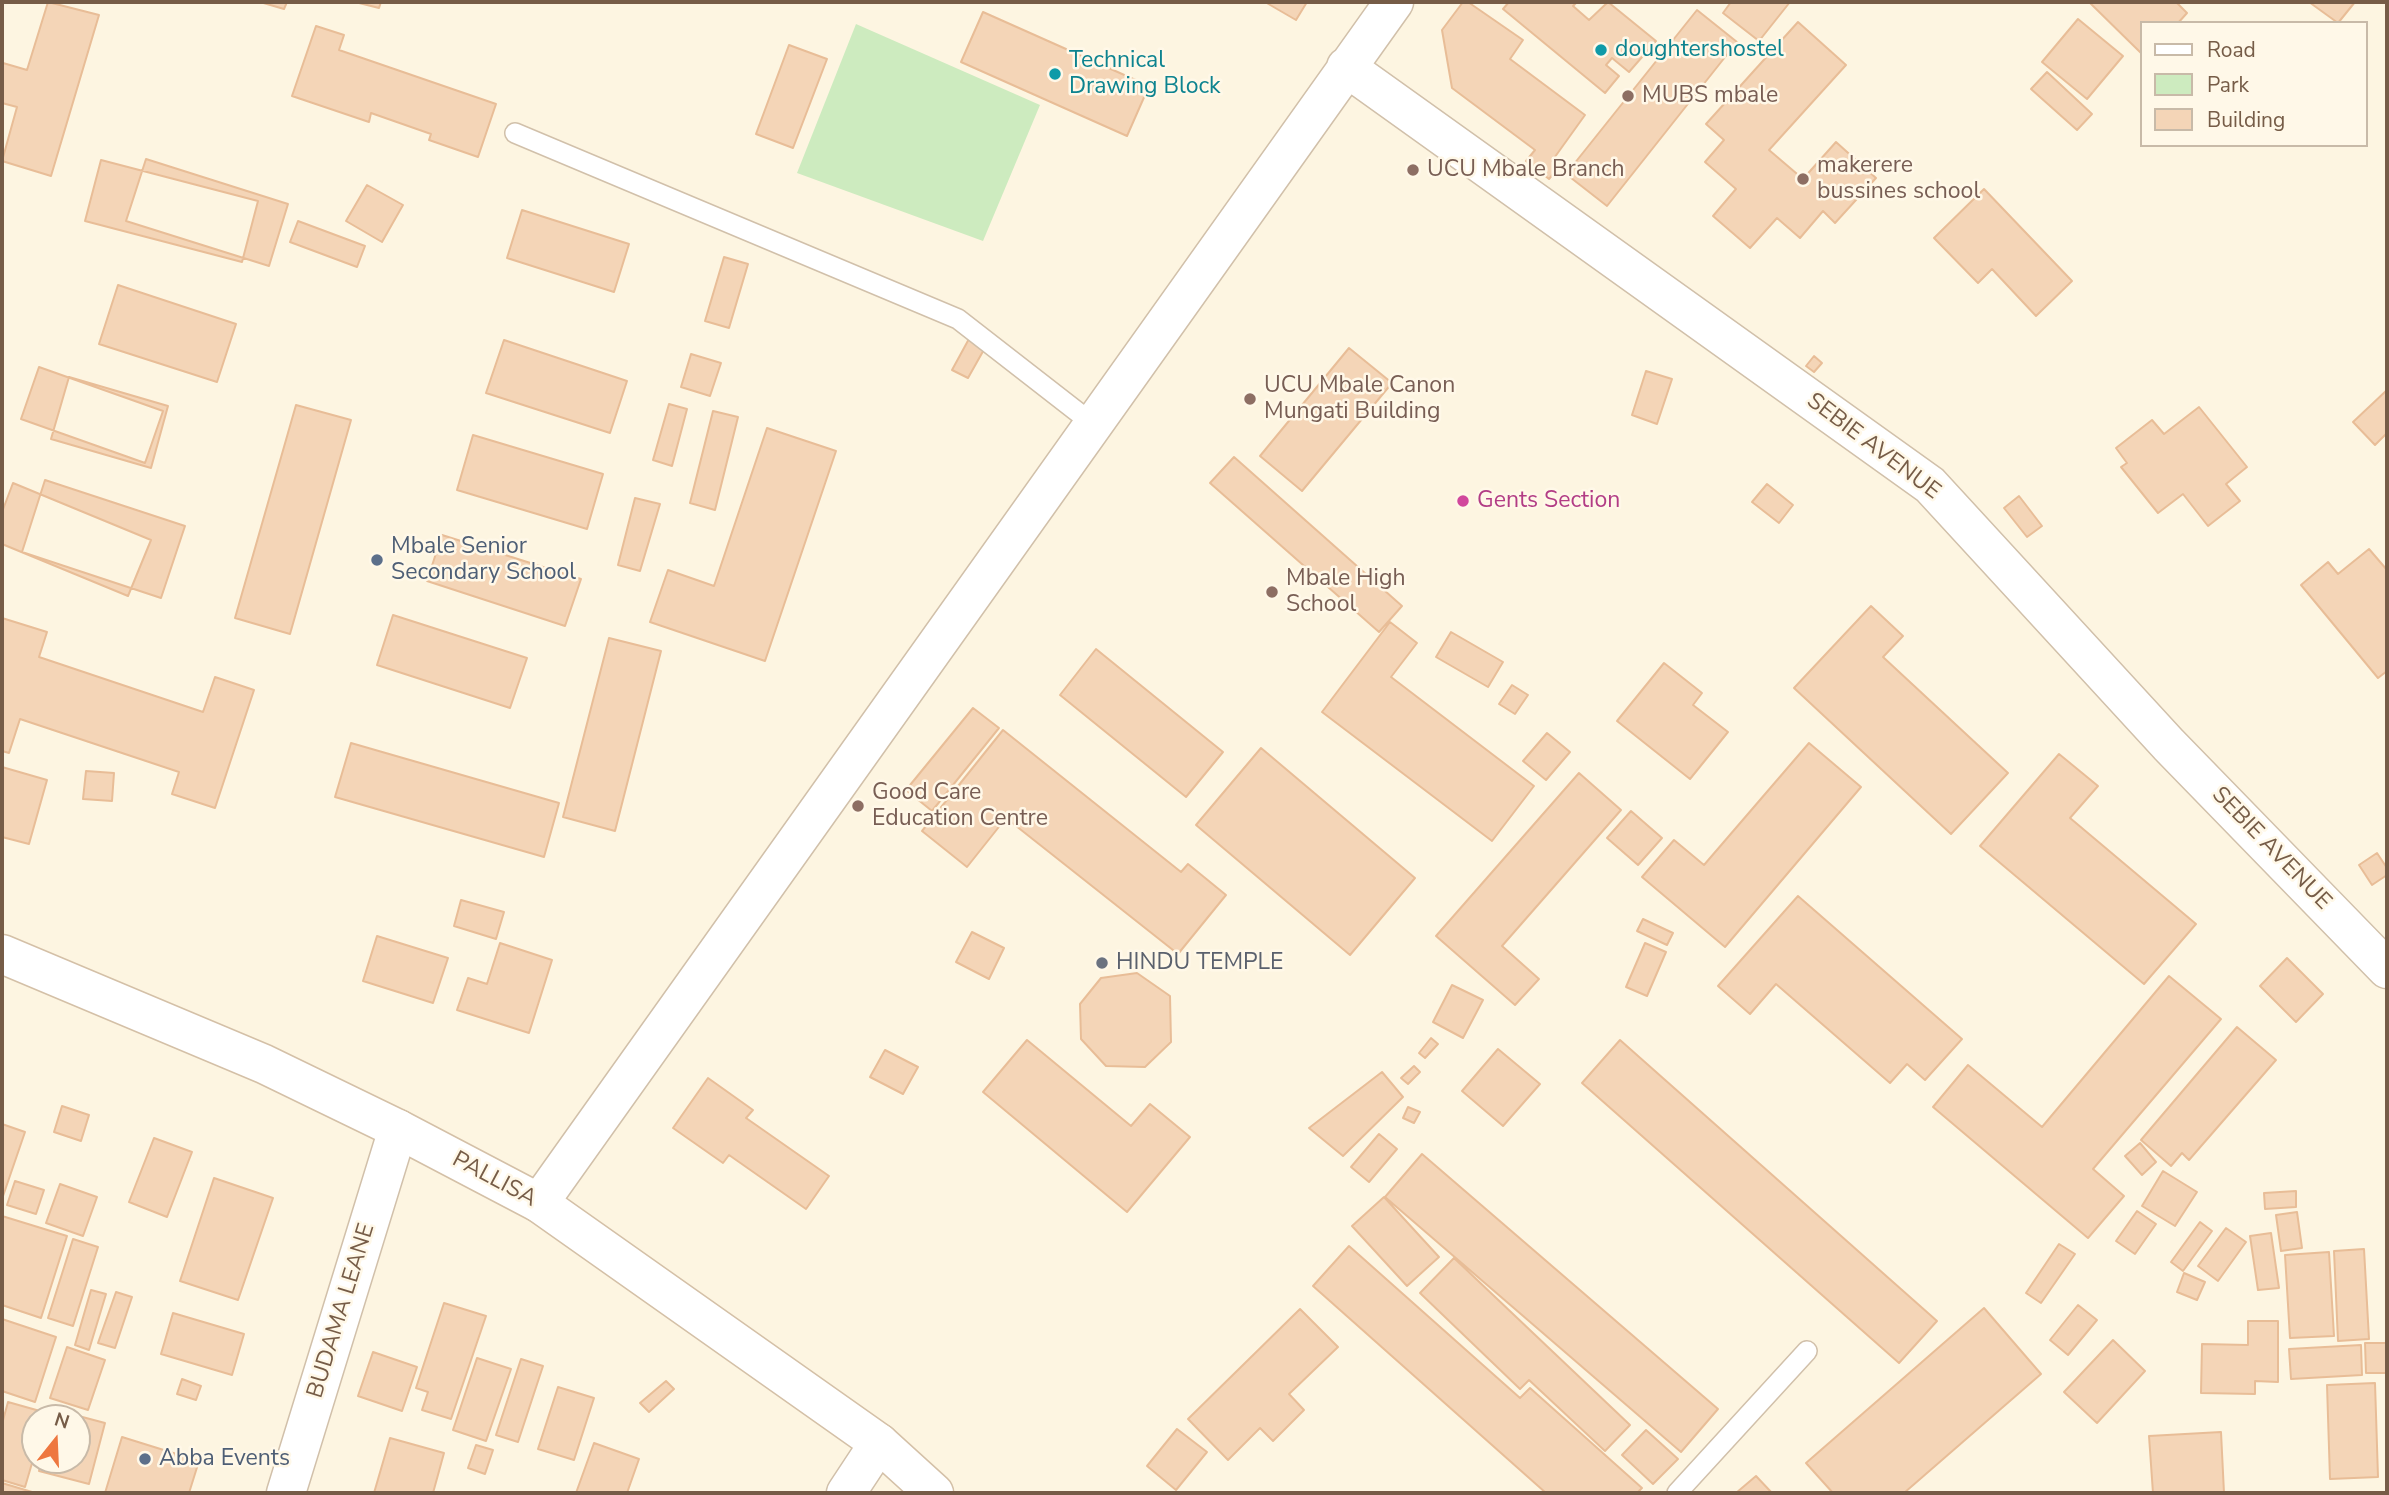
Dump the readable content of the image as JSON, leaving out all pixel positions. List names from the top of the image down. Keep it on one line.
{"streets":{"street":["SEBIE AVENUE","PALLISA","BUDAMA LEANE"]},"crossings":[["PALLISA","BUDAMA LEANE"]],"places":["doughtershostel","Technical Drawing Block","MUBS mbale","UCU Mbale Branch","makerere bussines school","UCU Mbale Canon Mungati Building","Gents Section","Mbale Senior Secondary School","Mbale High School","Good Care Education Centre","HINDU TEMPLE","Abba Events"],"legend":["Road","Park","Building"],"north":"top"}
